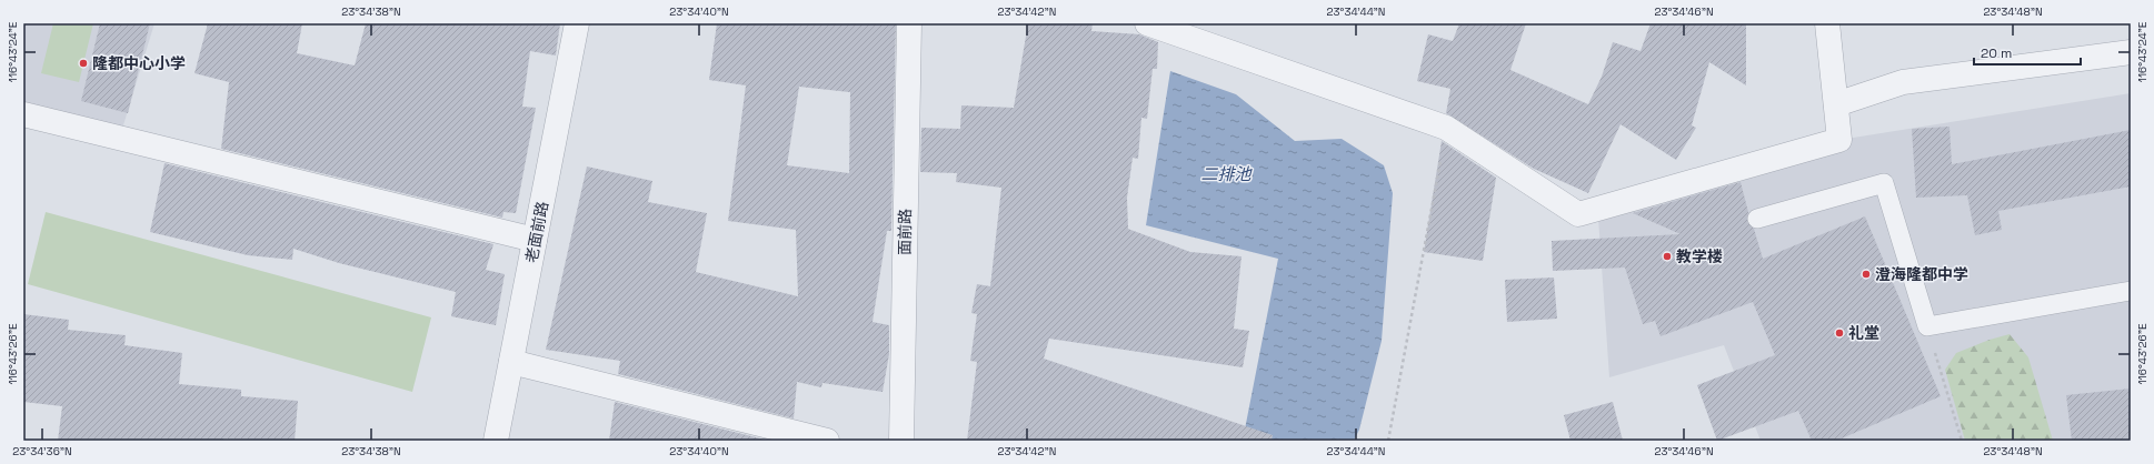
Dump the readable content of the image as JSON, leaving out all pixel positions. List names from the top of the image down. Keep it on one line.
{"streets":{"street":["老面前路","面前路"]},"water":["二排池"],"places":["隆都中心小学","教学楼","澄海隆都中学","礼堂"],"scale_bar":"20 m","coordinates":["23°34'38\"N","23°34'40\"N","23°34'42\"N","23°34'44\"N","23°34'46\"N","23°34'48\"N","116°43'24\"E","116°43'26\"E","23°34'36\"N"]}
